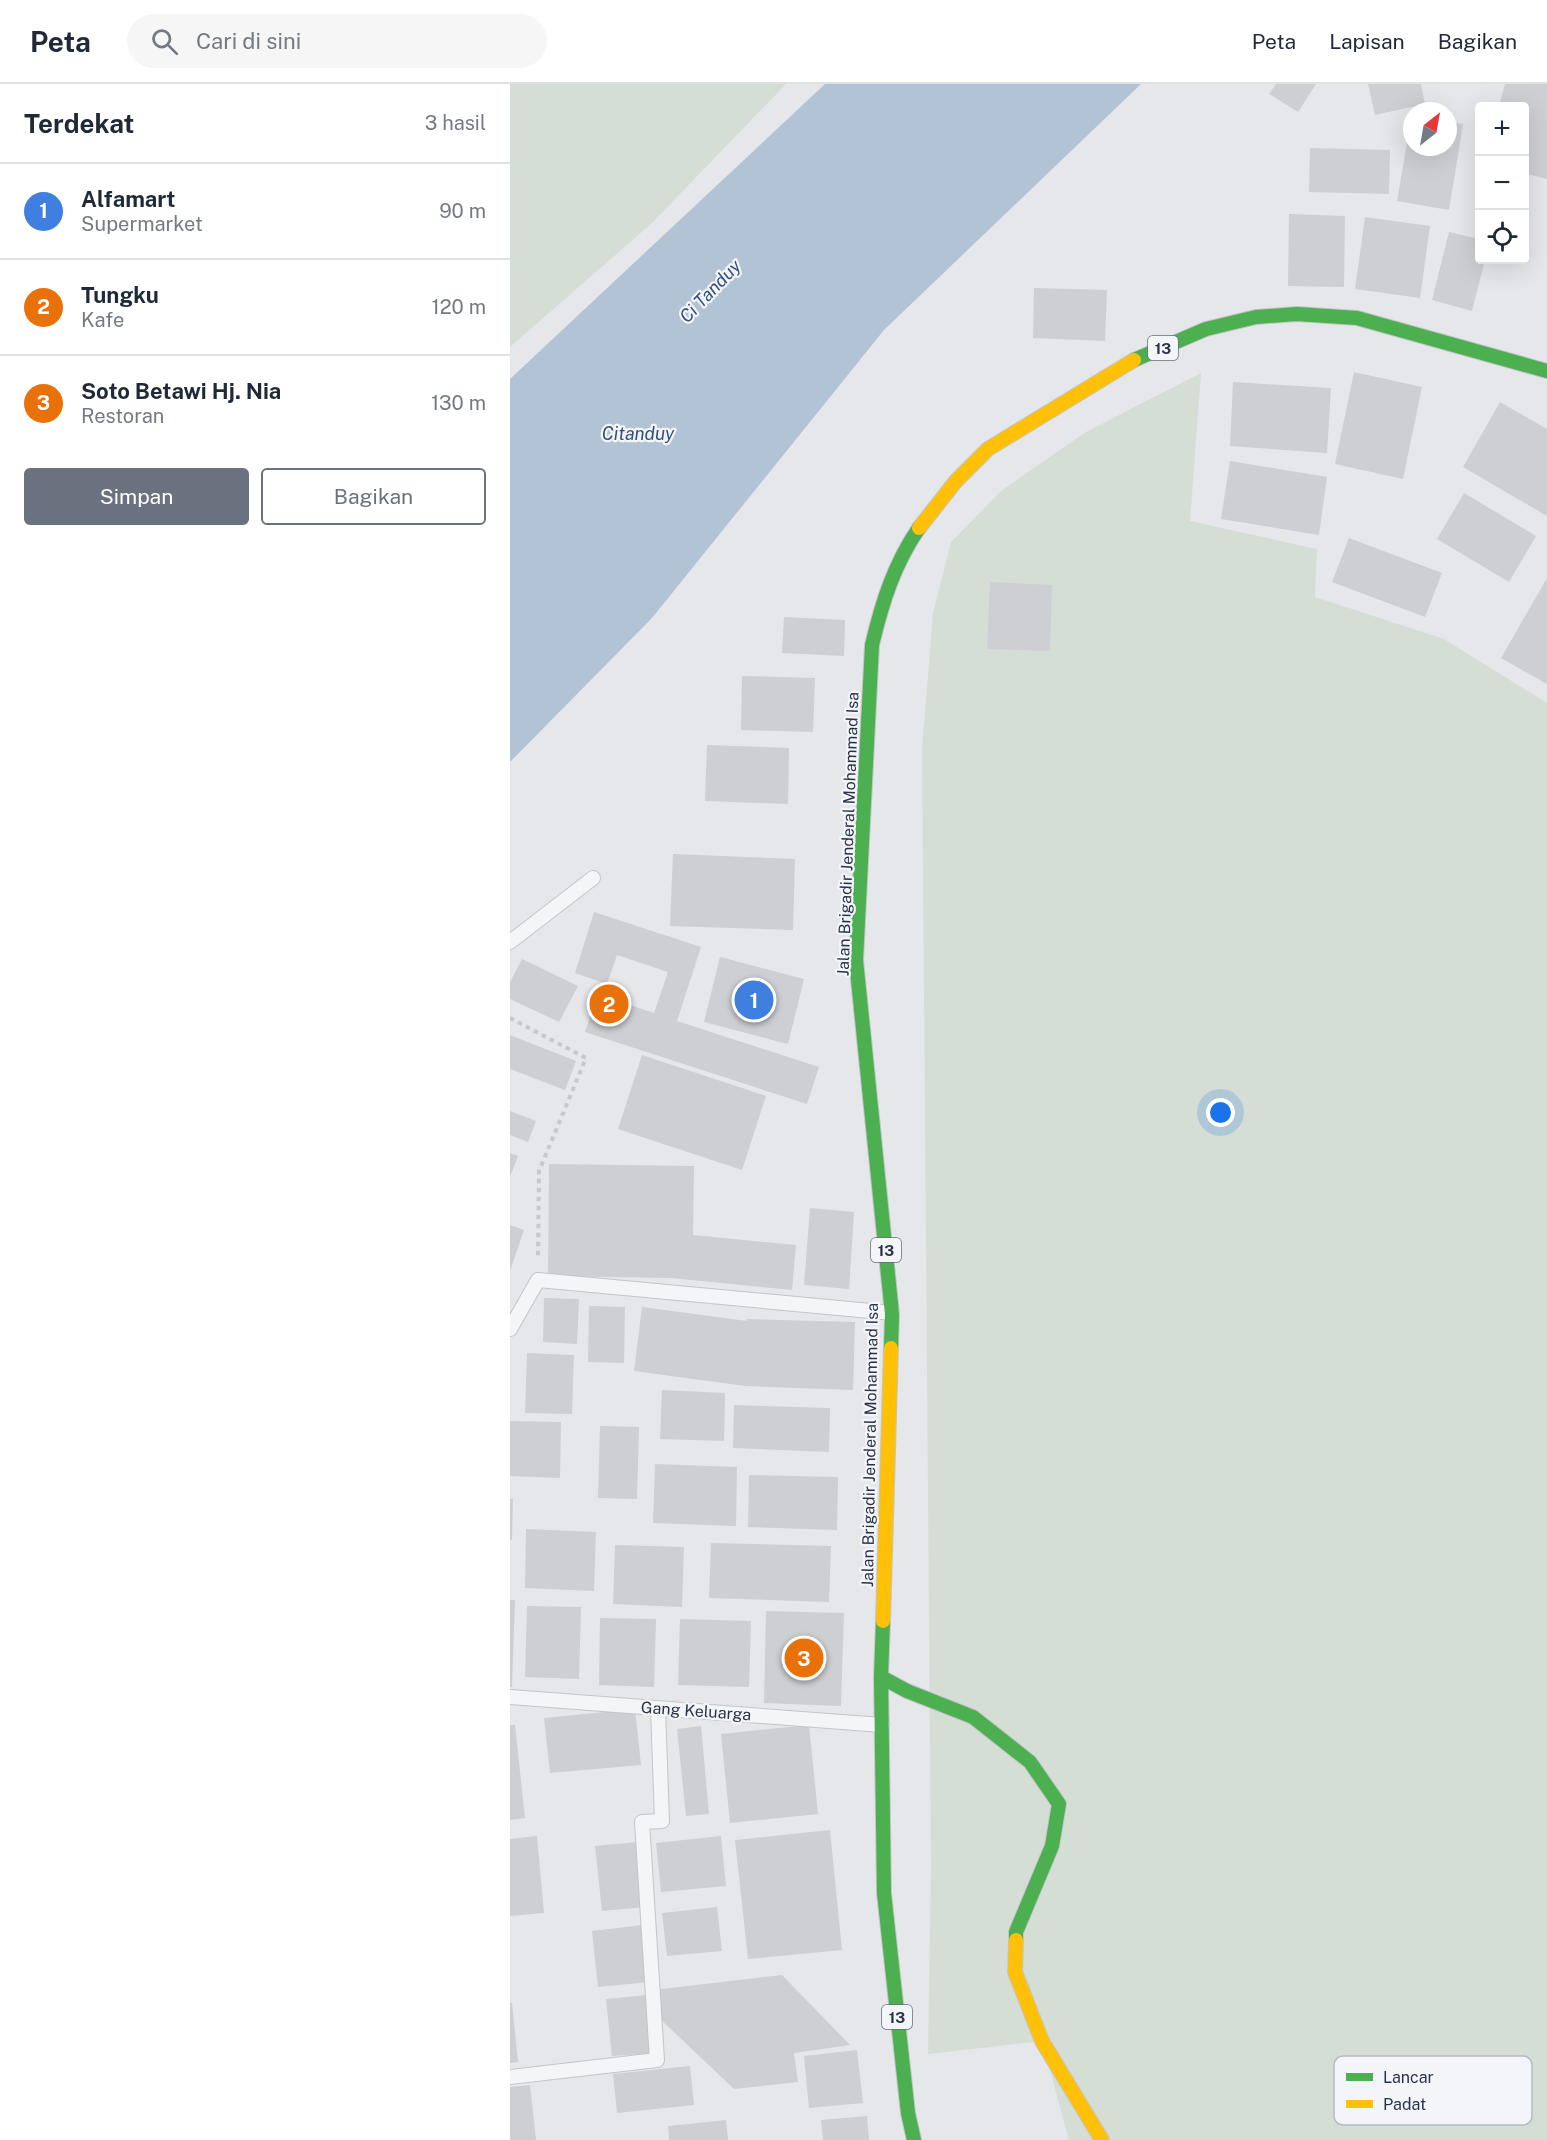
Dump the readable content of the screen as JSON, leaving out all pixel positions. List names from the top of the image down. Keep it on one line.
{"streets":{"main road":["13","Jalan Brigadir Jenderal Mohammad Isa"],"lane":["Gang Keluarga"]},"crossings":[["Jalan Brigadir Jenderal Mohammad Isa","Gang Keluarga"]],"water":["Ci Tanduy","Citanduy"],"legend":["Lancar","Padat"],"north":"top right","page":{"header":"Peta","search":"Cari di sini","nav":["Peta","Lapisan","Bagikan"],"heading":["Terdekat","3 hasil"],"map_buttons":["+","−"],"list":[{"mark":"1","name":"Alfamart","note":"Supermarket","value":"90 m"},{"mark":"2","name":"Tungku","note":"Kafe","value":"120 m"},{"mark":"3","name":"Soto Betawi Hj. Nia","note":"Restoran","value":"130 m"}],"buttons":["Simpan","Bagikan"],"pins":["1","2","3"]}}
